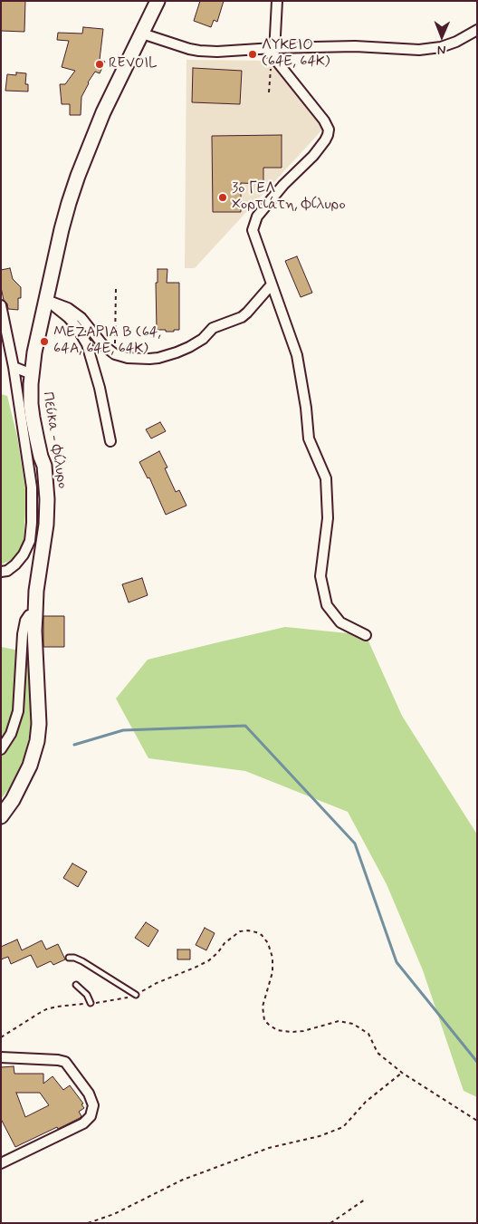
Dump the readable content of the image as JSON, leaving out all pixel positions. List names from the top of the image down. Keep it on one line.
{"streets":{"main road":["Πεύκα - Φίλυρο"]},"places":["ΛΥΚΕΙΟ (64Ε, 64Κ)","REVOIL","3ο ΓΕΛ Χορτιάτη, Φίλυρο","ΜΕΖΑΡΙΑ B (64, 64Α, 64Ε, 64Κ)"],"north":"bottom"}
